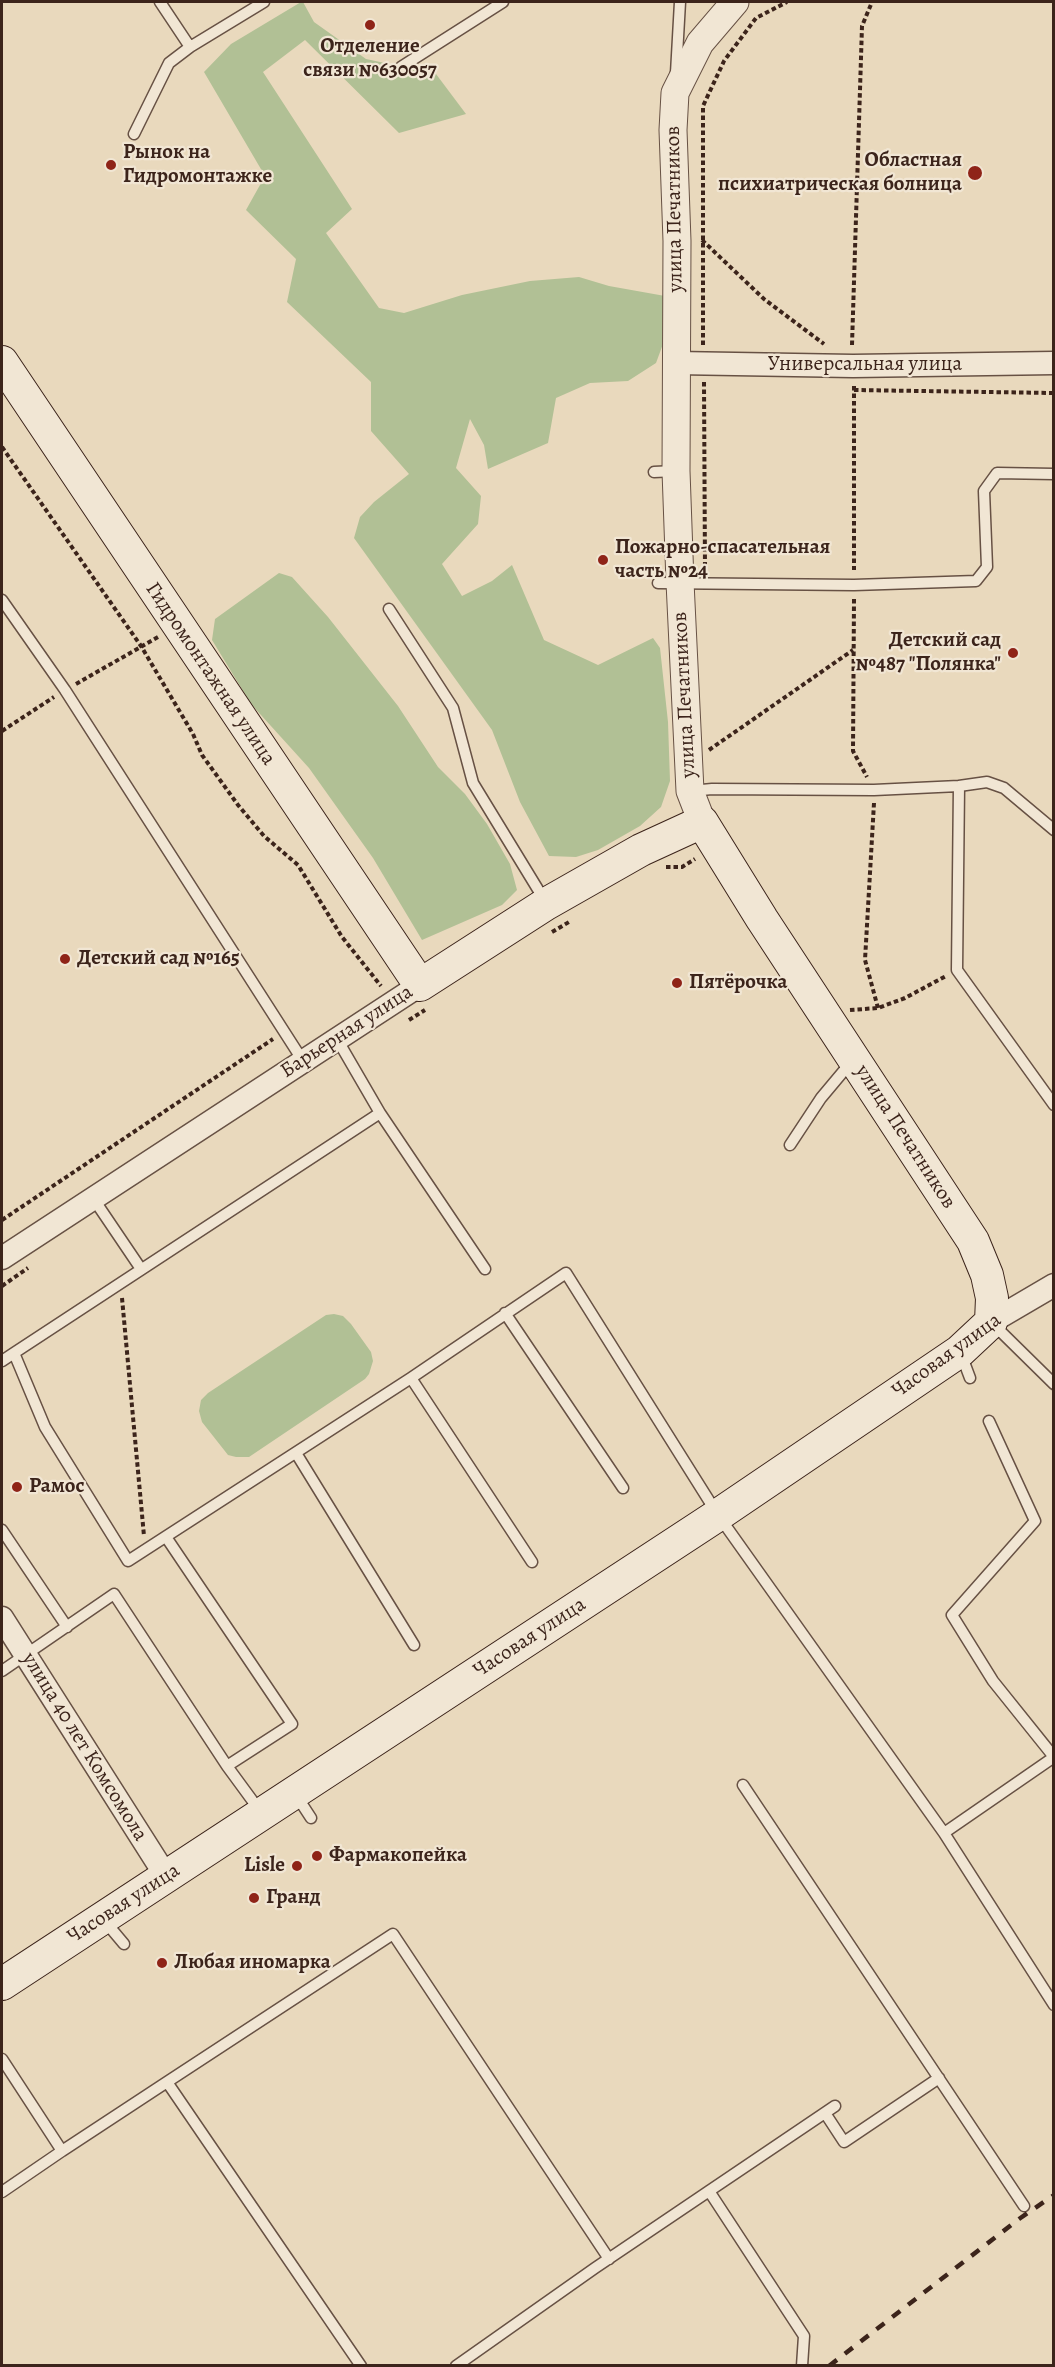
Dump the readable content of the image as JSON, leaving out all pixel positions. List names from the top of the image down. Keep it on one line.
{"streets":{"main road":["улица Печатников","Гидромонтажная улица","Барьерная улица","Часовая улица"],"street":["Универсальная улица","улица 40 лет Комсомола"]},"crossings":[["улица Печатников","Универсальная улица"],["улица Печатников","Барьерная улица"],["улица Печатников","Часовая улица"],["Гидромонтажная улица","Барьерная улица"],["Часовая улица","улица 40 лет Комсомола"]],"places":["Отделение связи №630057","Рынок на Гидромонтажке","Областная психиатрическая болница","Пожарно-спасательная часть №24","Детский сад №487 \"Полянка\"","Детский сад №165","Пятёрочка","Рамос","Фармакопейка","Lisle","Гранд","Любая иномарка"]}
